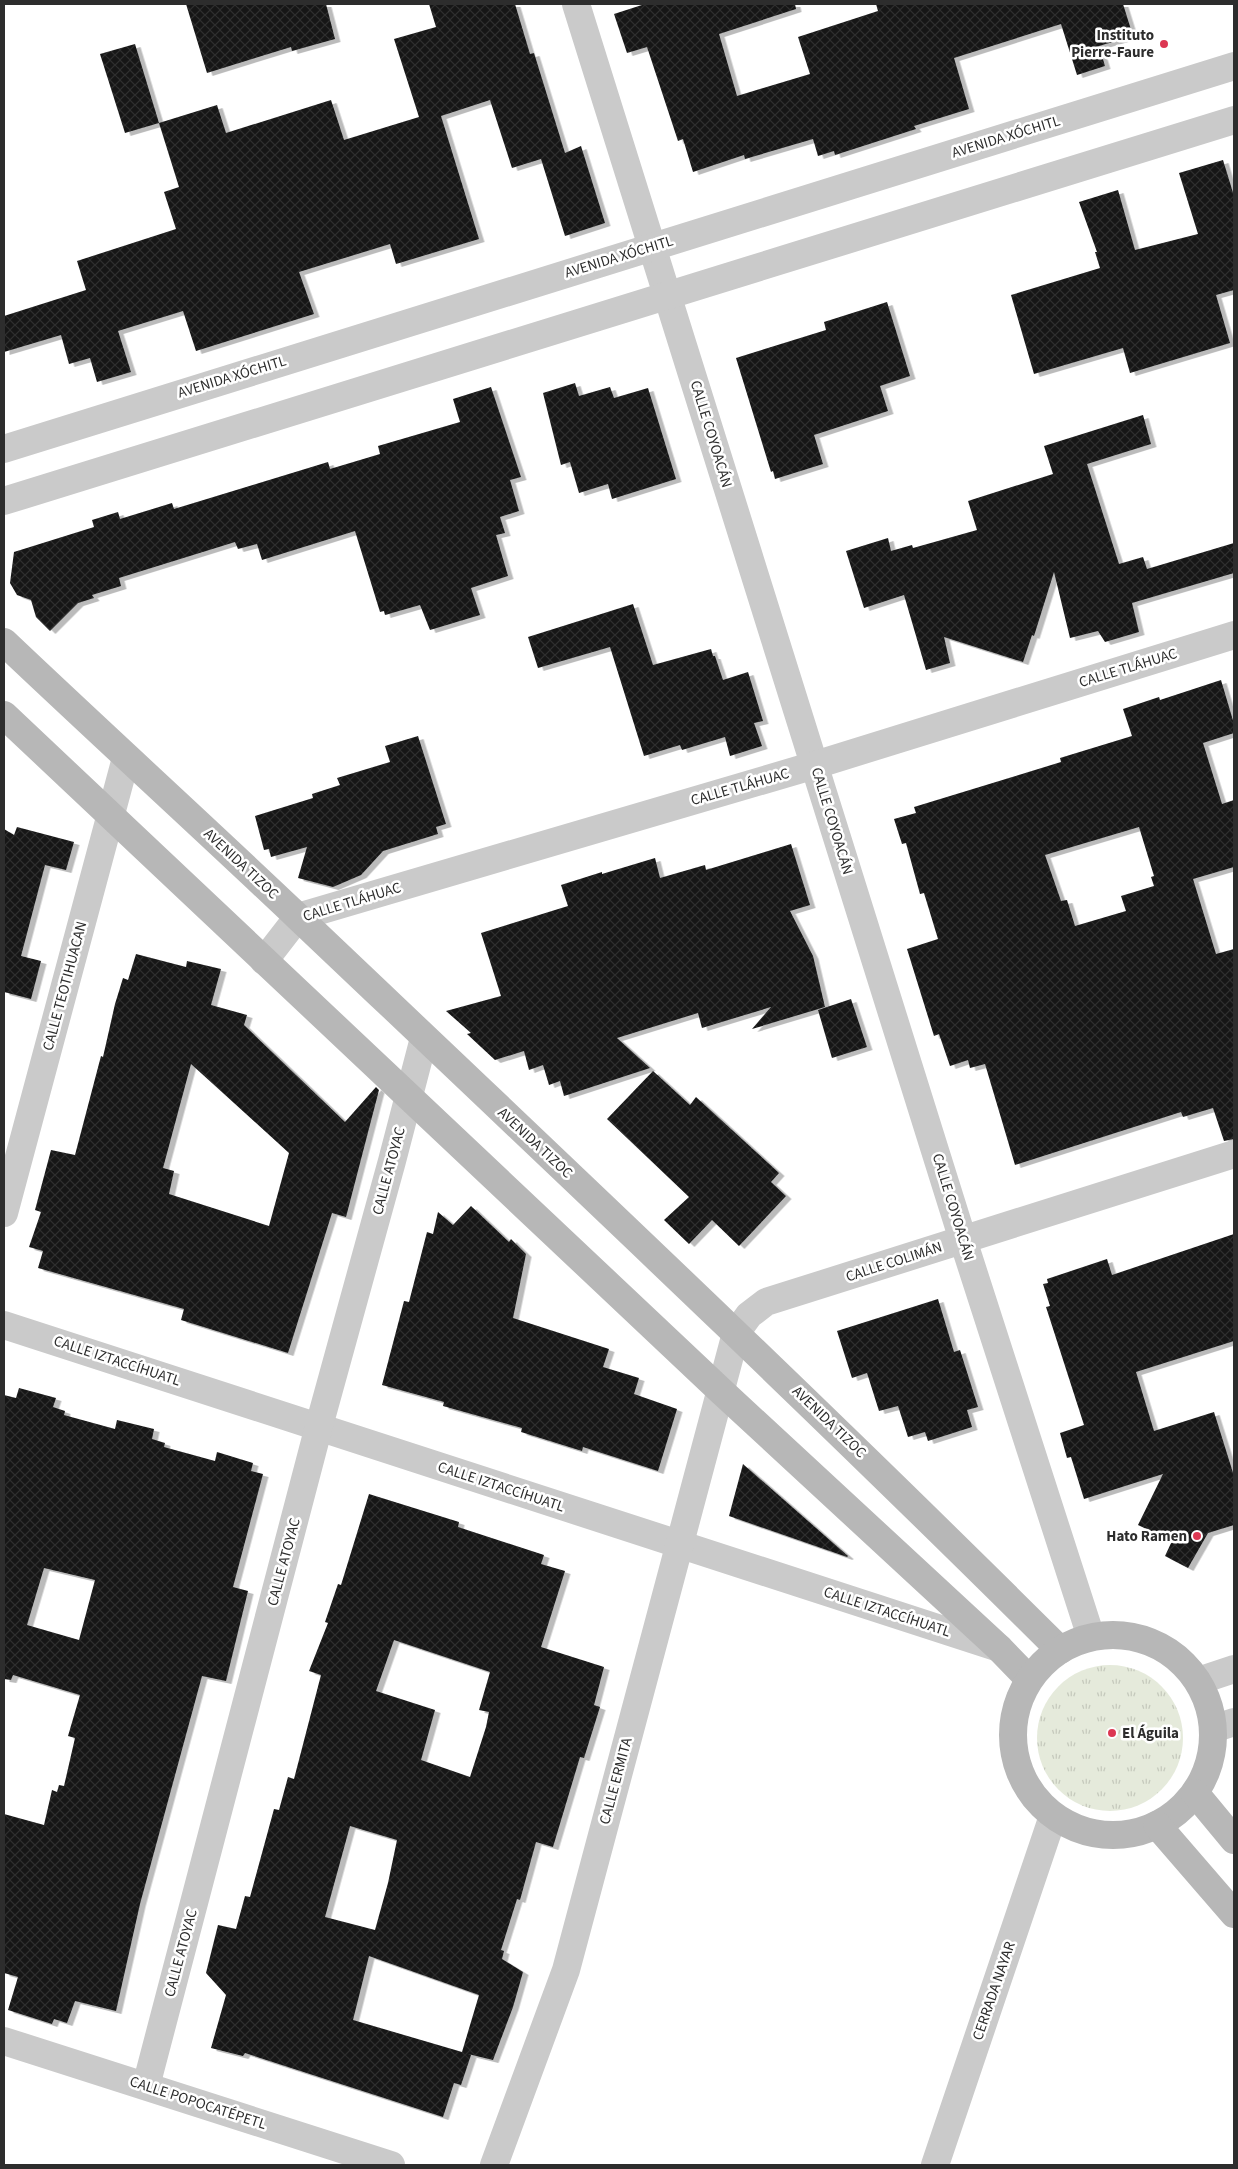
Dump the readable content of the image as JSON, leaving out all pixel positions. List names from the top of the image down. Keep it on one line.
{"streets":{"main road":["AVENIDA TIZOC"],"street":["AVENIDA XÓCHITL","CALLE COYOACÁN","CALLE TLÁHUAC","CALLE TEOTIHUACAN","CALLE ATOYAC","CALLE COLIMÁN","CALLE IZTACCÍHUATL","CALLE ERMITA","CERRADA NAYAR","CALLE POPOCATÉPETL"]},"crossings":[["AVENIDA XÓCHITL","CALLE COYOACÁN"],["CALLE COYOACÁN","CALLE TLÁHUAC"],["CALLE COYOACÁN","CALLE COLIMÁN"],["CALLE TLÁHUAC","AVENIDA TIZOC"],["AVENIDA TIZOC","CALLE TEOTIHUACAN"],["AVENIDA TIZOC","CALLE ATOYAC"],["AVENIDA TIZOC","CALLE COLIMÁN"],["CALLE ATOYAC","CALLE IZTACCÍHUATL"],["CALLE ATOYAC","CALLE POPOCATÉPETL"],["CALLE COLIMÁN","CALLE ERMITA"],["CALLE IZTACCÍHUATL","CALLE ERMITA"]],"places":["Instituto Pierre-Faure","Hato Ramen","El Águila"]}
